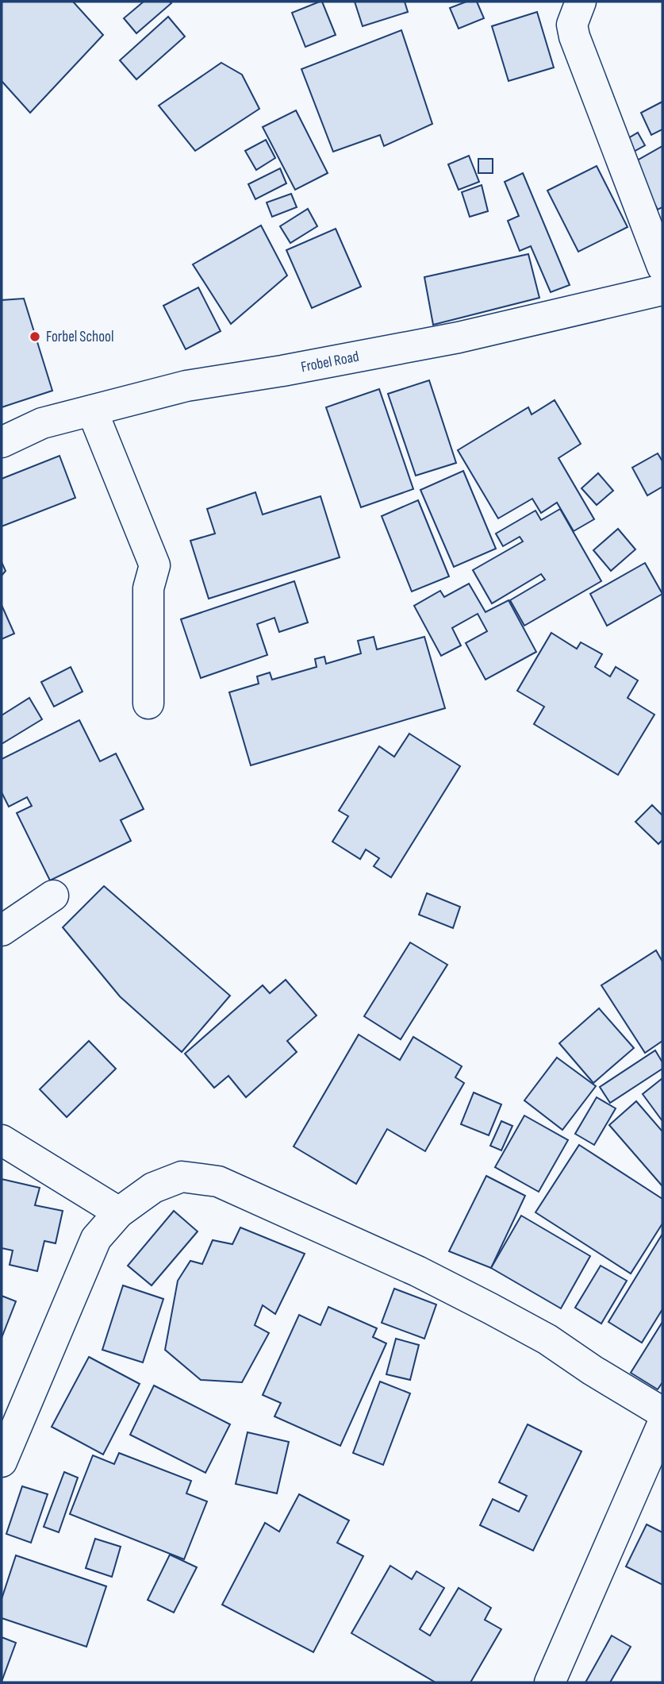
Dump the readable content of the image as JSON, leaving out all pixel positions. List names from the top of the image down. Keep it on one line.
{"streets":{"street":["Frobel Road"]},"places":["Forbel School"]}
